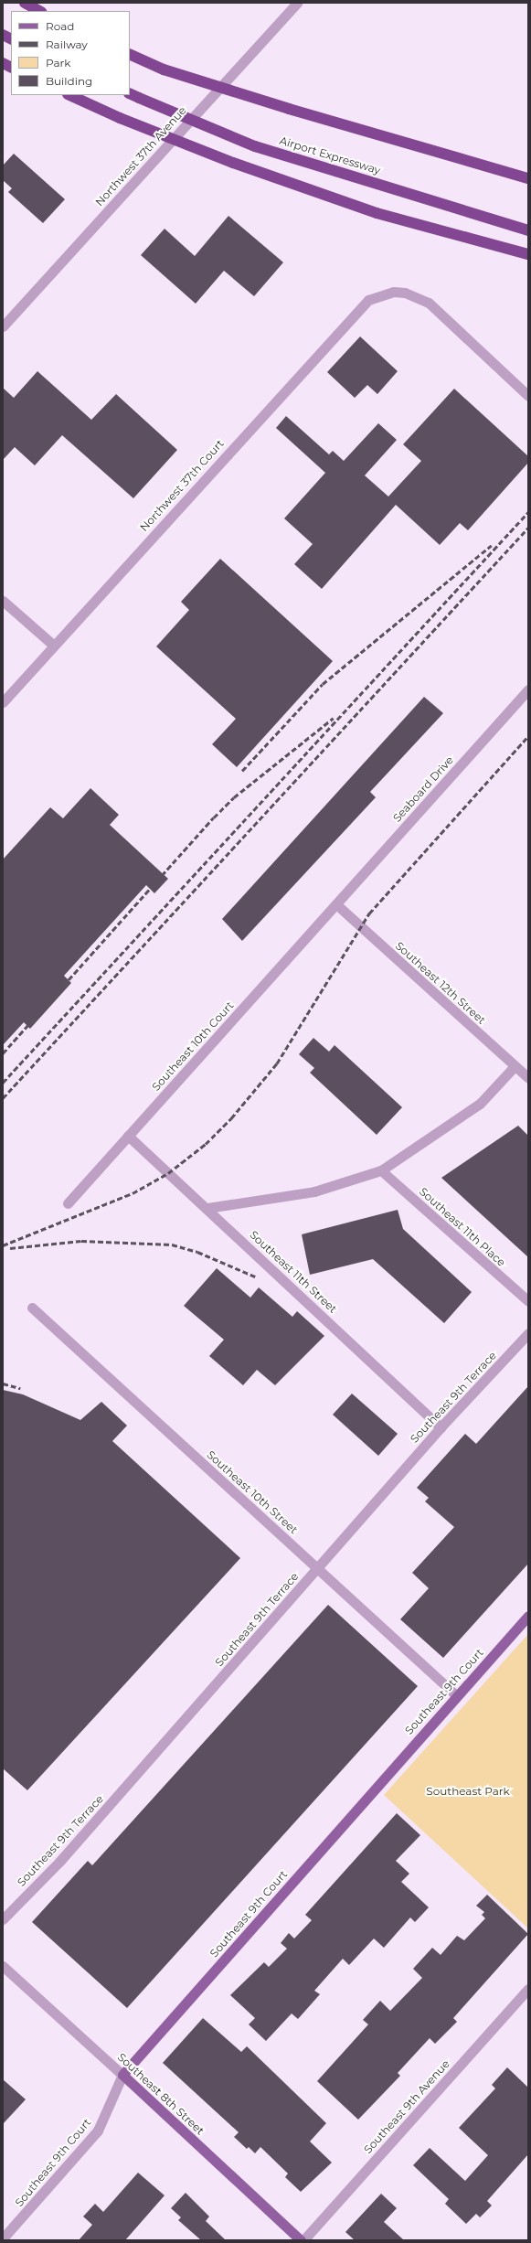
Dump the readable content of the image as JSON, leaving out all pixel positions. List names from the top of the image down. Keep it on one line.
{"streets":{"highway":["Airport Expressway"],"main road":["Southeast 9th Court","Southeast 8th Street"],"street":["Northwest 37th Avenue","Northwest 37th Court","Seaboard Drive","Southeast 12th Street","Southeast 10th Court","Southeast 11th Place","Southeast 11th Street","Southeast 9th Terrace","Southeast 10th Street","Southeast 9th Avenue"]},"crossings":[["Seaboard Drive","Southeast 12th Street"],["Seaboard Drive","Southeast 10th Court"],["Southeast 12th Street","Southeast 10th Court"],["Southeast 10th Court","Southeast 11th Street"],["Southeast 11th Street","Southeast 9th Terrace"],["Southeast 9th Terrace","Southeast 10th Street"],["Southeast 10th Street","Southeast 9th Court"],["Southeast 9th Court","Southeast 8th Street"]],"parks":["Southeast Park"],"legend":["Road","Railway","Park","Building"]}
